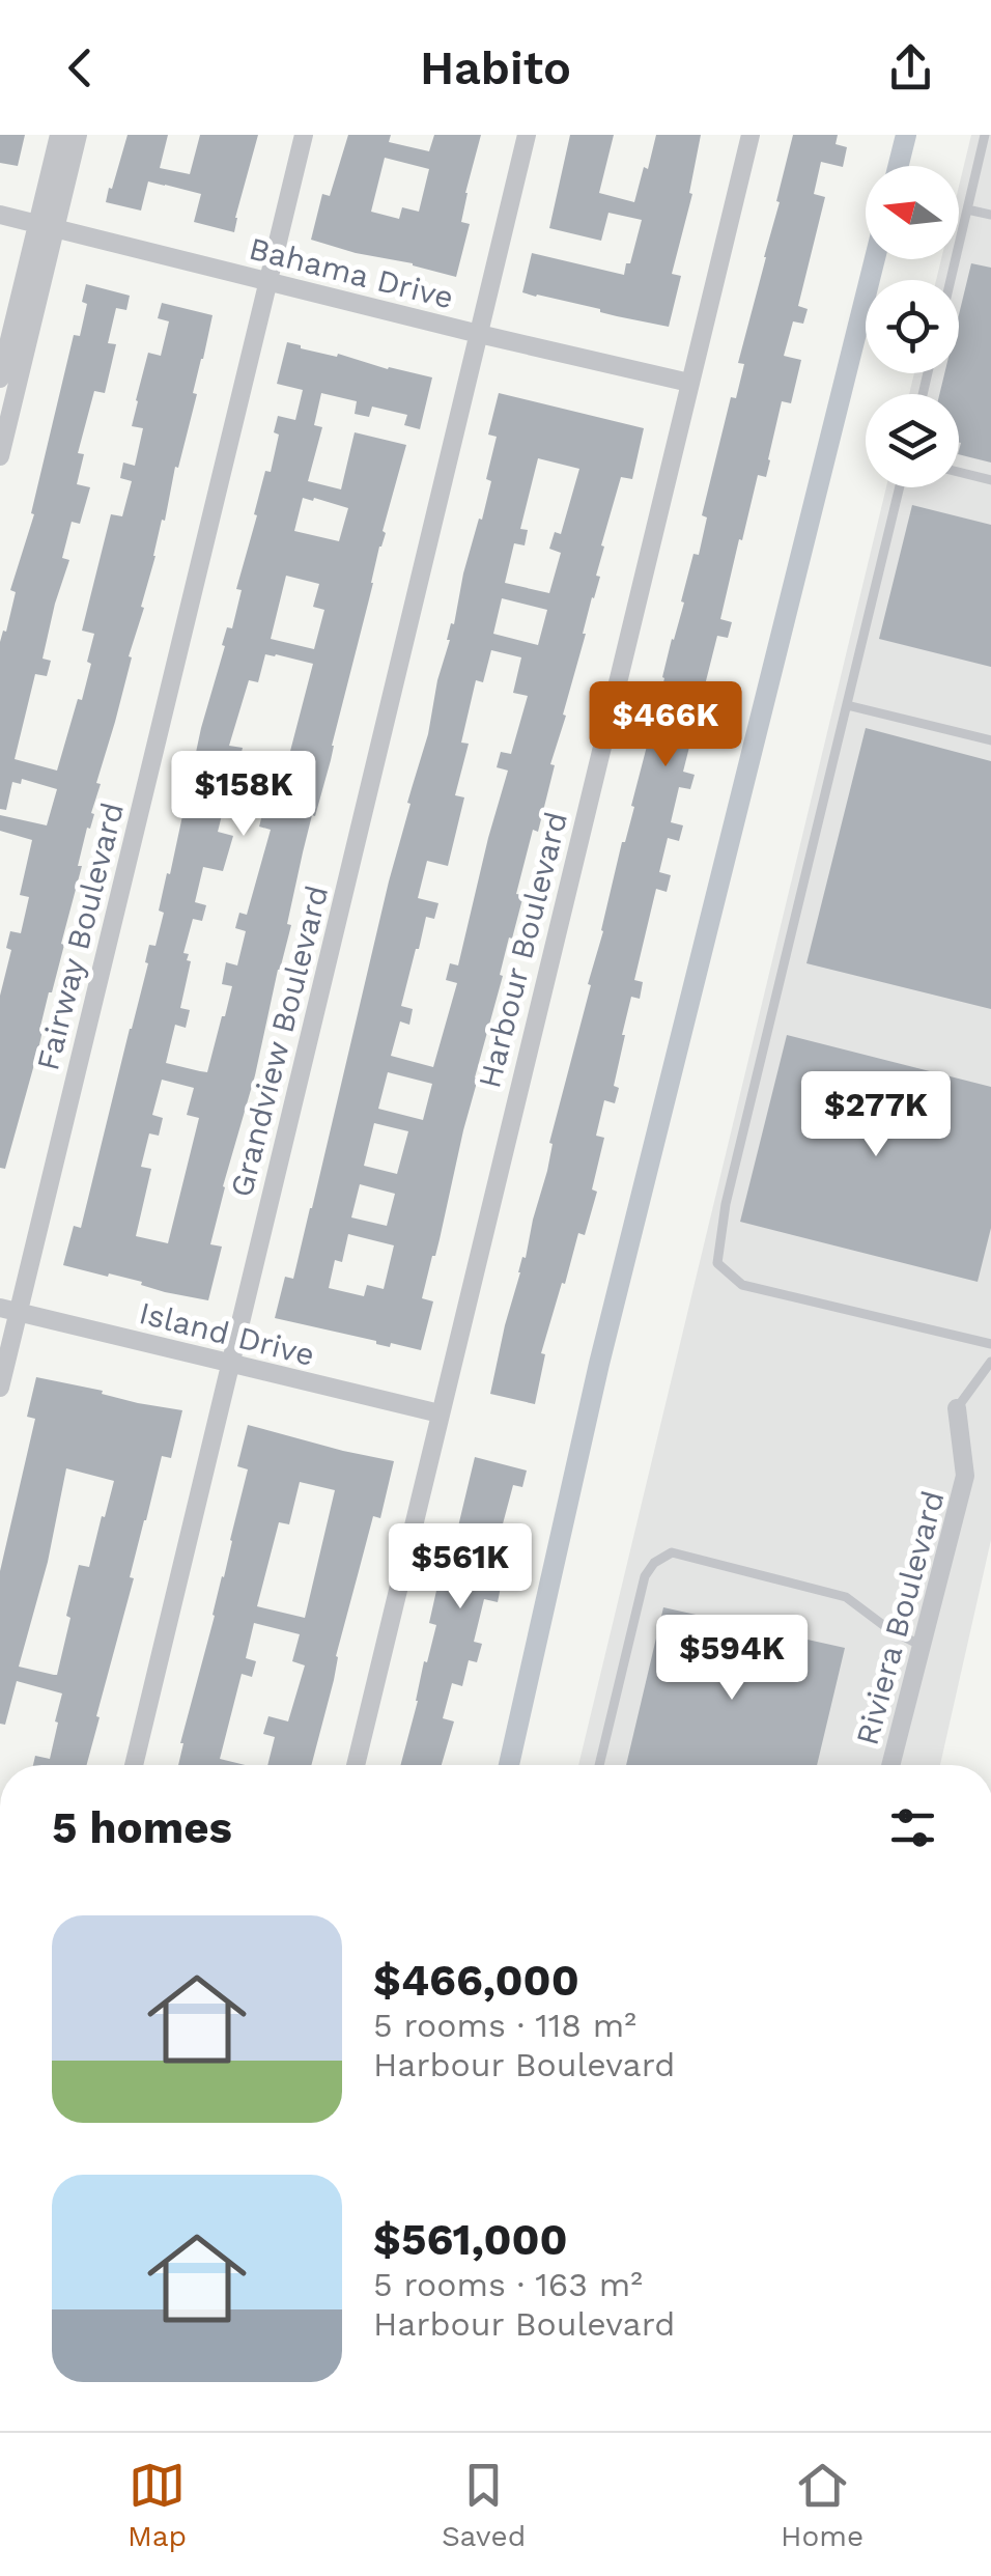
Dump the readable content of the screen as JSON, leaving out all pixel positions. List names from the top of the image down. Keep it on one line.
{"streets":{"street":["Bahama Drive","Fairway Boulevard","Harbour Boulevard","Grandview Boulevard","Island Drive","Riviera Boulevard"]},"crossings":[["Bahama Drive","Fairway Boulevard"],["Bahama Drive","Harbour Boulevard"],["Bahama Drive","Grandview Boulevard"],["Fairway Boulevard","Island Drive"],["Harbour Boulevard","Island Drive"],["Grandview Boulevard","Island Drive"]],"north":"left","page":{"header":"Habito","price":["$466K","$158K","$277K","$561K","$594K"],"heading":"5 homes","list":[{"name":"$466,000","note":"5 rooms · 118 m² · Harbour Boulevard"},{"name":"$561,000","note":"5 rooms · 163 m² · Harbour Boulevard"}],"tabs":["Map","Saved","Home"]}}
